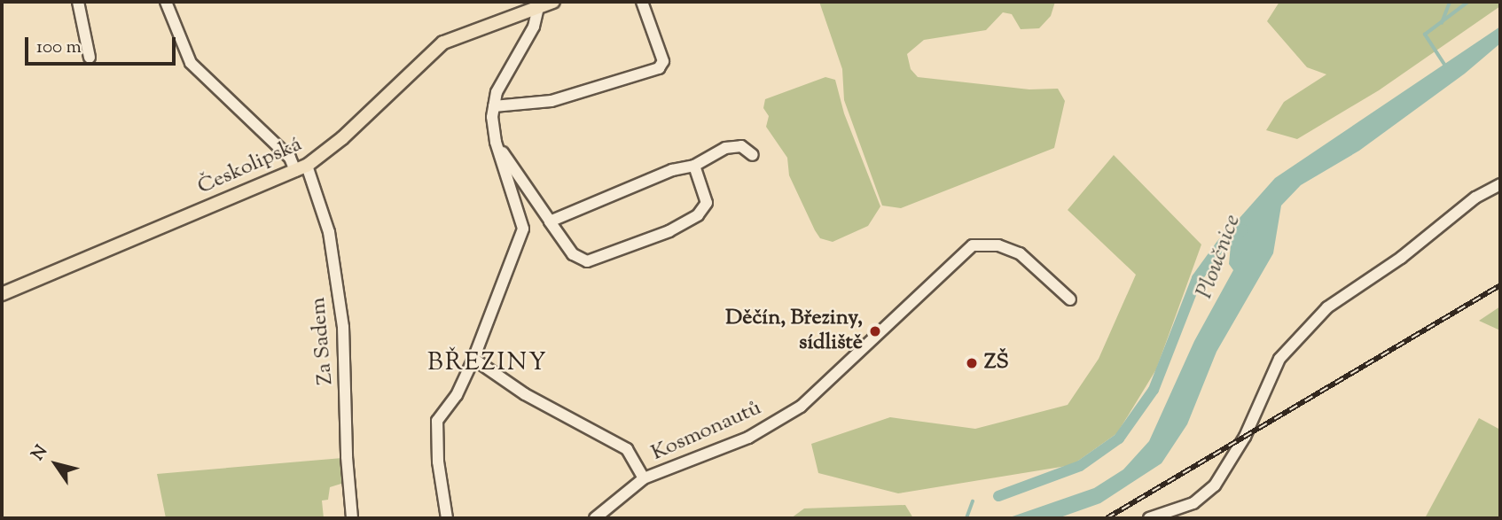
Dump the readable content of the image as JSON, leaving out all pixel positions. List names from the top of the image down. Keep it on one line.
{"streets":{"main road":["Českolipská"],"street":["Za Sadem","Kosmonautů"]},"crossings":[["Českolipská","Za Sadem"]],"districts":["BŘEZINY"],"water":["Ploučnice"],"places":["Děčín, Březiny, sídliště","ZŠ"],"scale_bar":"100 m","north":"top left"}
